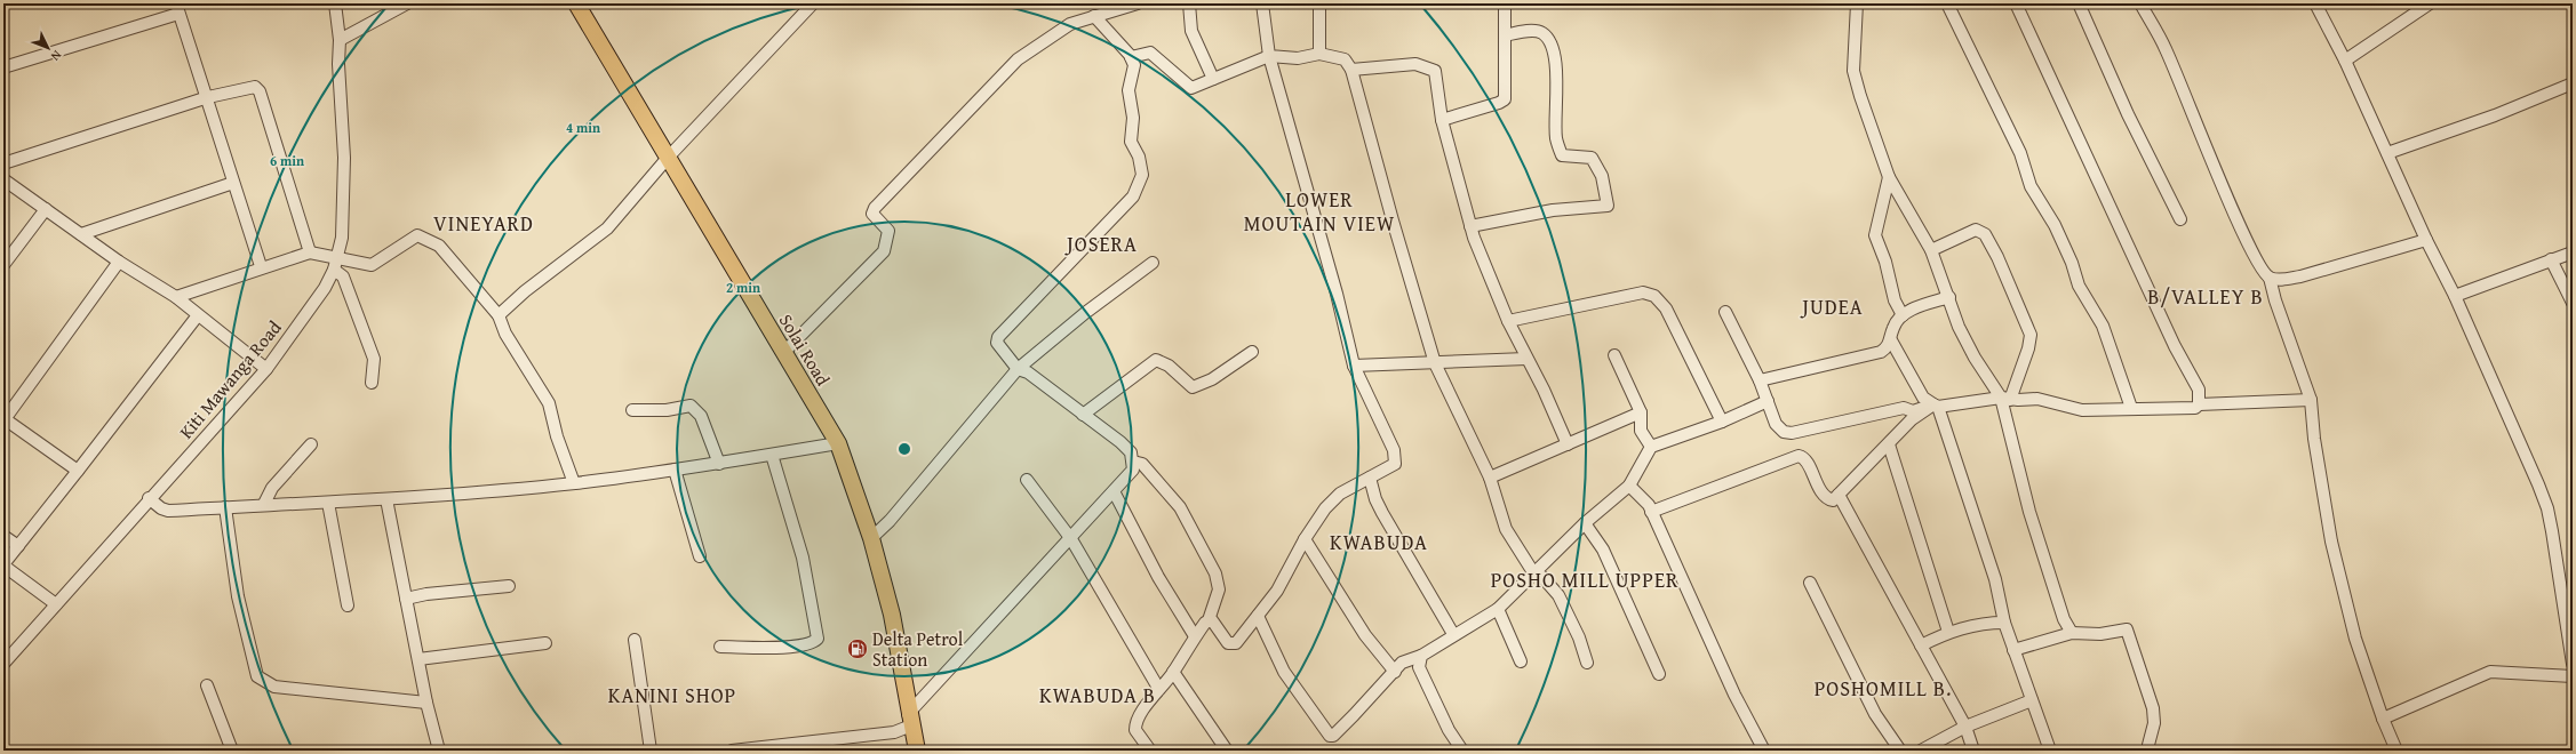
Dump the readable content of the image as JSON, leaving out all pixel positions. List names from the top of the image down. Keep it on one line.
{"streets":{"highway":["Solai Road"],"street":["Kiti Mawanga Road"]},"districts":["LOWER MOUTAIN VIEW","VINEYARD","JOSERA","B/VALLEY B","JUDEA","KWABUDA","POSHO MILL UPPER","POSHOMILL B.","KANINI SHOP","KWABUDA B"],"places":{"fuel station":["Delta Petrol Station"]},"north":"bottom right","rings":["4 min","6 min","2 min"]}
